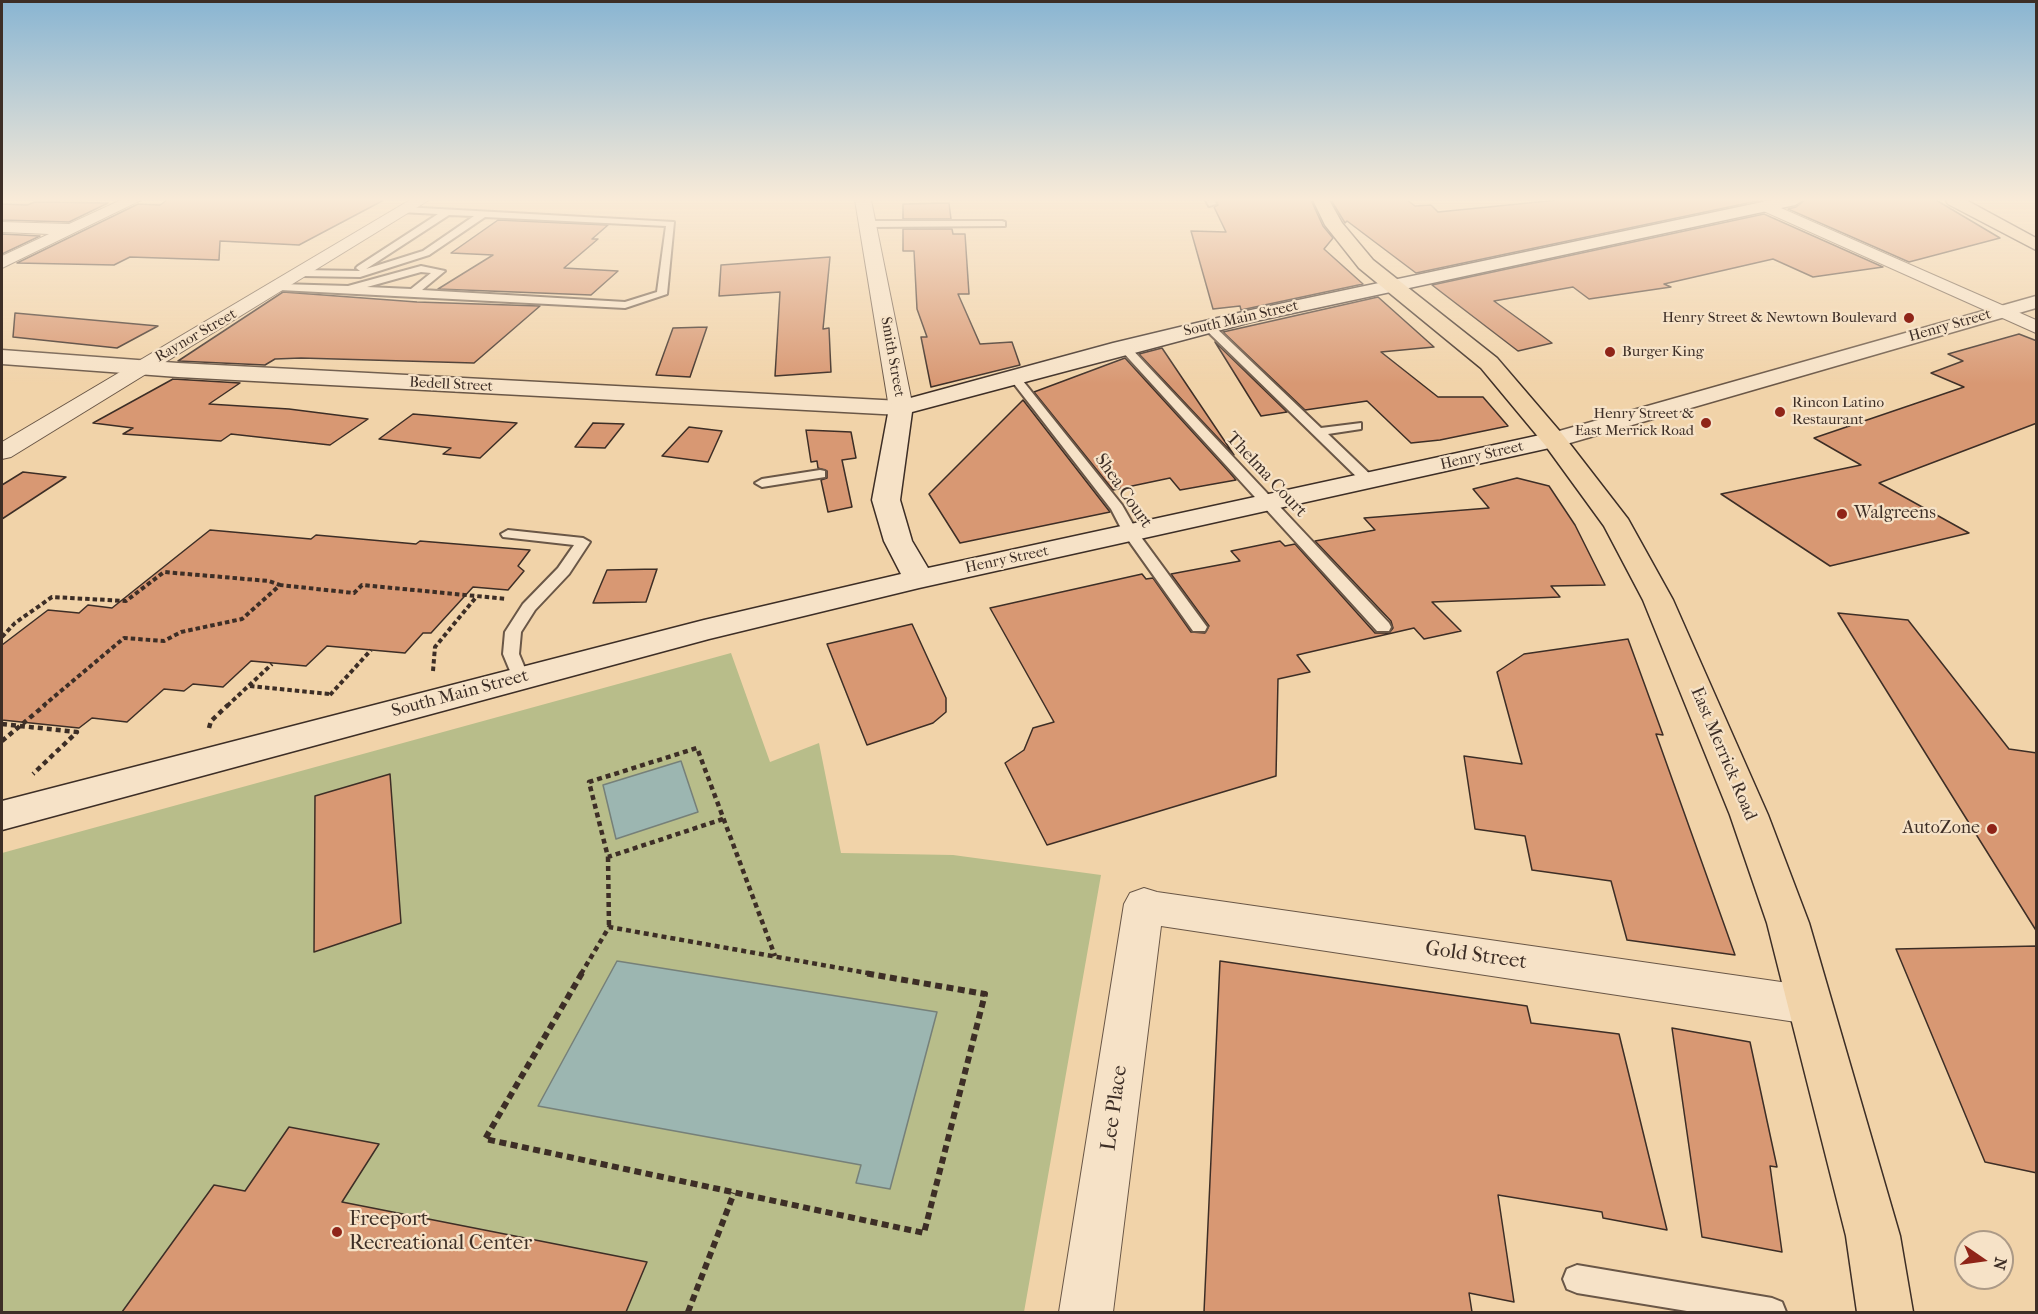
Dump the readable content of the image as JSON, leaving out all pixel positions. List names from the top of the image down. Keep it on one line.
{"streets":{"main road":["South Main Street","Henry Street","Smith Street","Bedell Street","East Merrick Road"],"street":["Raynor Street","Gold Street","Lee Place"],"lane":["Thelma Court","Shea Court"]},"crossings":[["South Main Street","Henry Street"],["South Main Street","Smith Street"],["South Main Street","Bedell Street"],["South Main Street","Thelma Court"],["South Main Street","Shea Court"],["South Main Street","East Merrick Road"],["Henry Street","Smith Street"],["Henry Street","Thelma Court"],["Henry Street","Shea Court"],["Henry Street","East Merrick Road"],["Raynor Street","Bedell Street"],["Smith Street","Bedell Street"],["East Merrick Road","Gold Street"],["Gold Street","Lee Place"]],"places":["Henry Street & Newtown Boulevard","Burger King","Rincon Latino Restaurant","Henry Street & East Merrick Road","Walgreens","AutoZone","Freeport Recreational Center"],"north":"right"}
